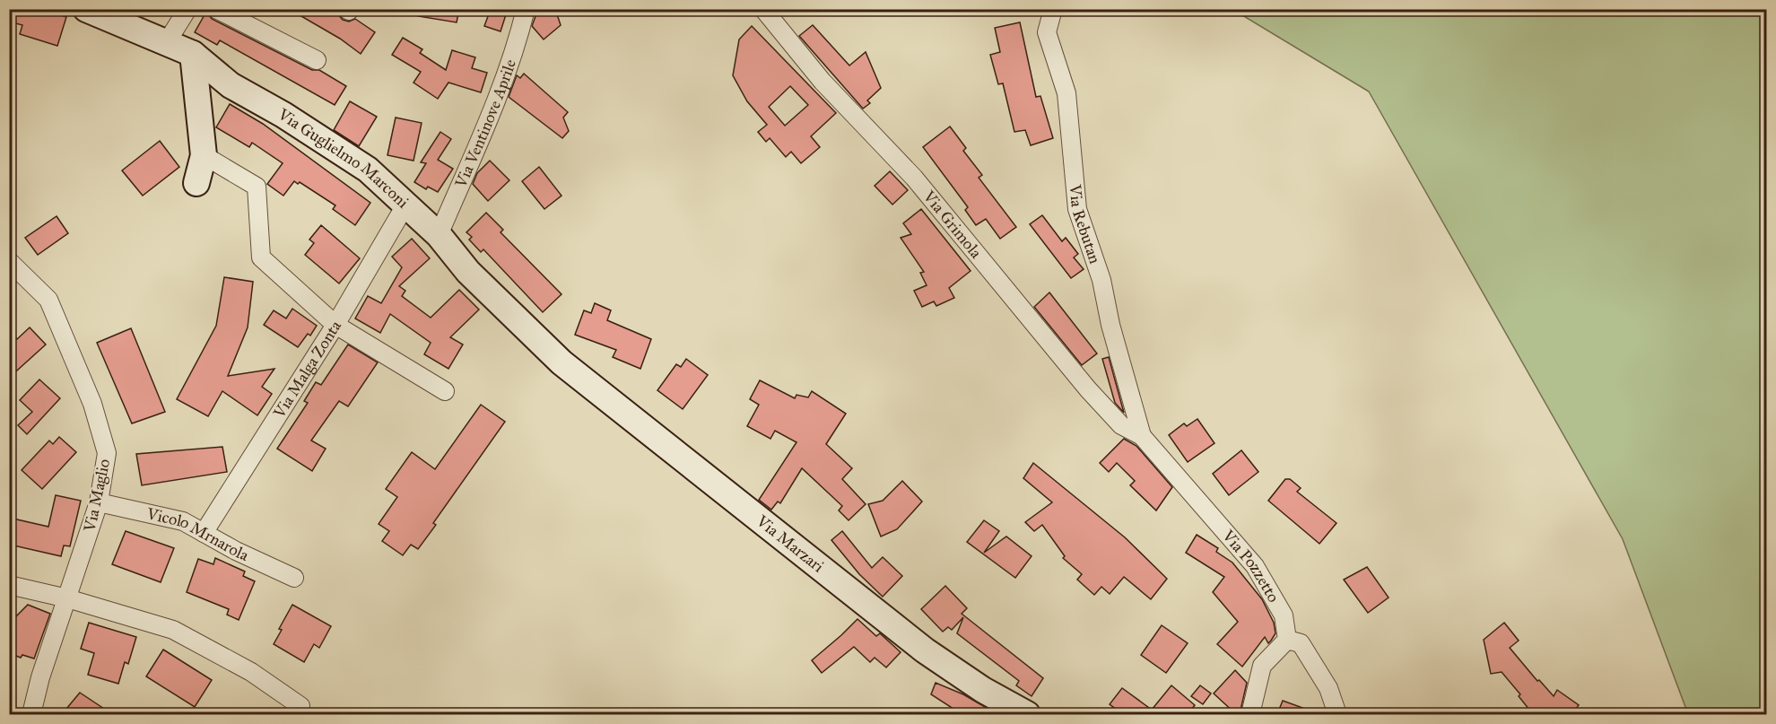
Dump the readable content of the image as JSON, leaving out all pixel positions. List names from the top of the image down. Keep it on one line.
{"streets":{"street":["Via Ventinove Aprile","Via Guglielmo Marconi","Via Rebutan","Via Grimola","Via Malga Zonta","Via Maglio","Vicolo Mrnarola","Via Marzari","Via Pozzetto"]},"crossings":[["Via Ventinove Aprile","Via Guglielmo Marconi"],["Via Guglielmo Marconi","Via Malga Zonta"],["Via Guglielmo Marconi","Via Marzari"],["Via Rebutan","Via Grimola"],["Via Rebutan","Via Pozzetto"],["Via Grimola","Via Pozzetto"],["Via Malga Zonta","Vicolo Mrnarola"],["Via Maglio","Vicolo Mrnarola"]]}
